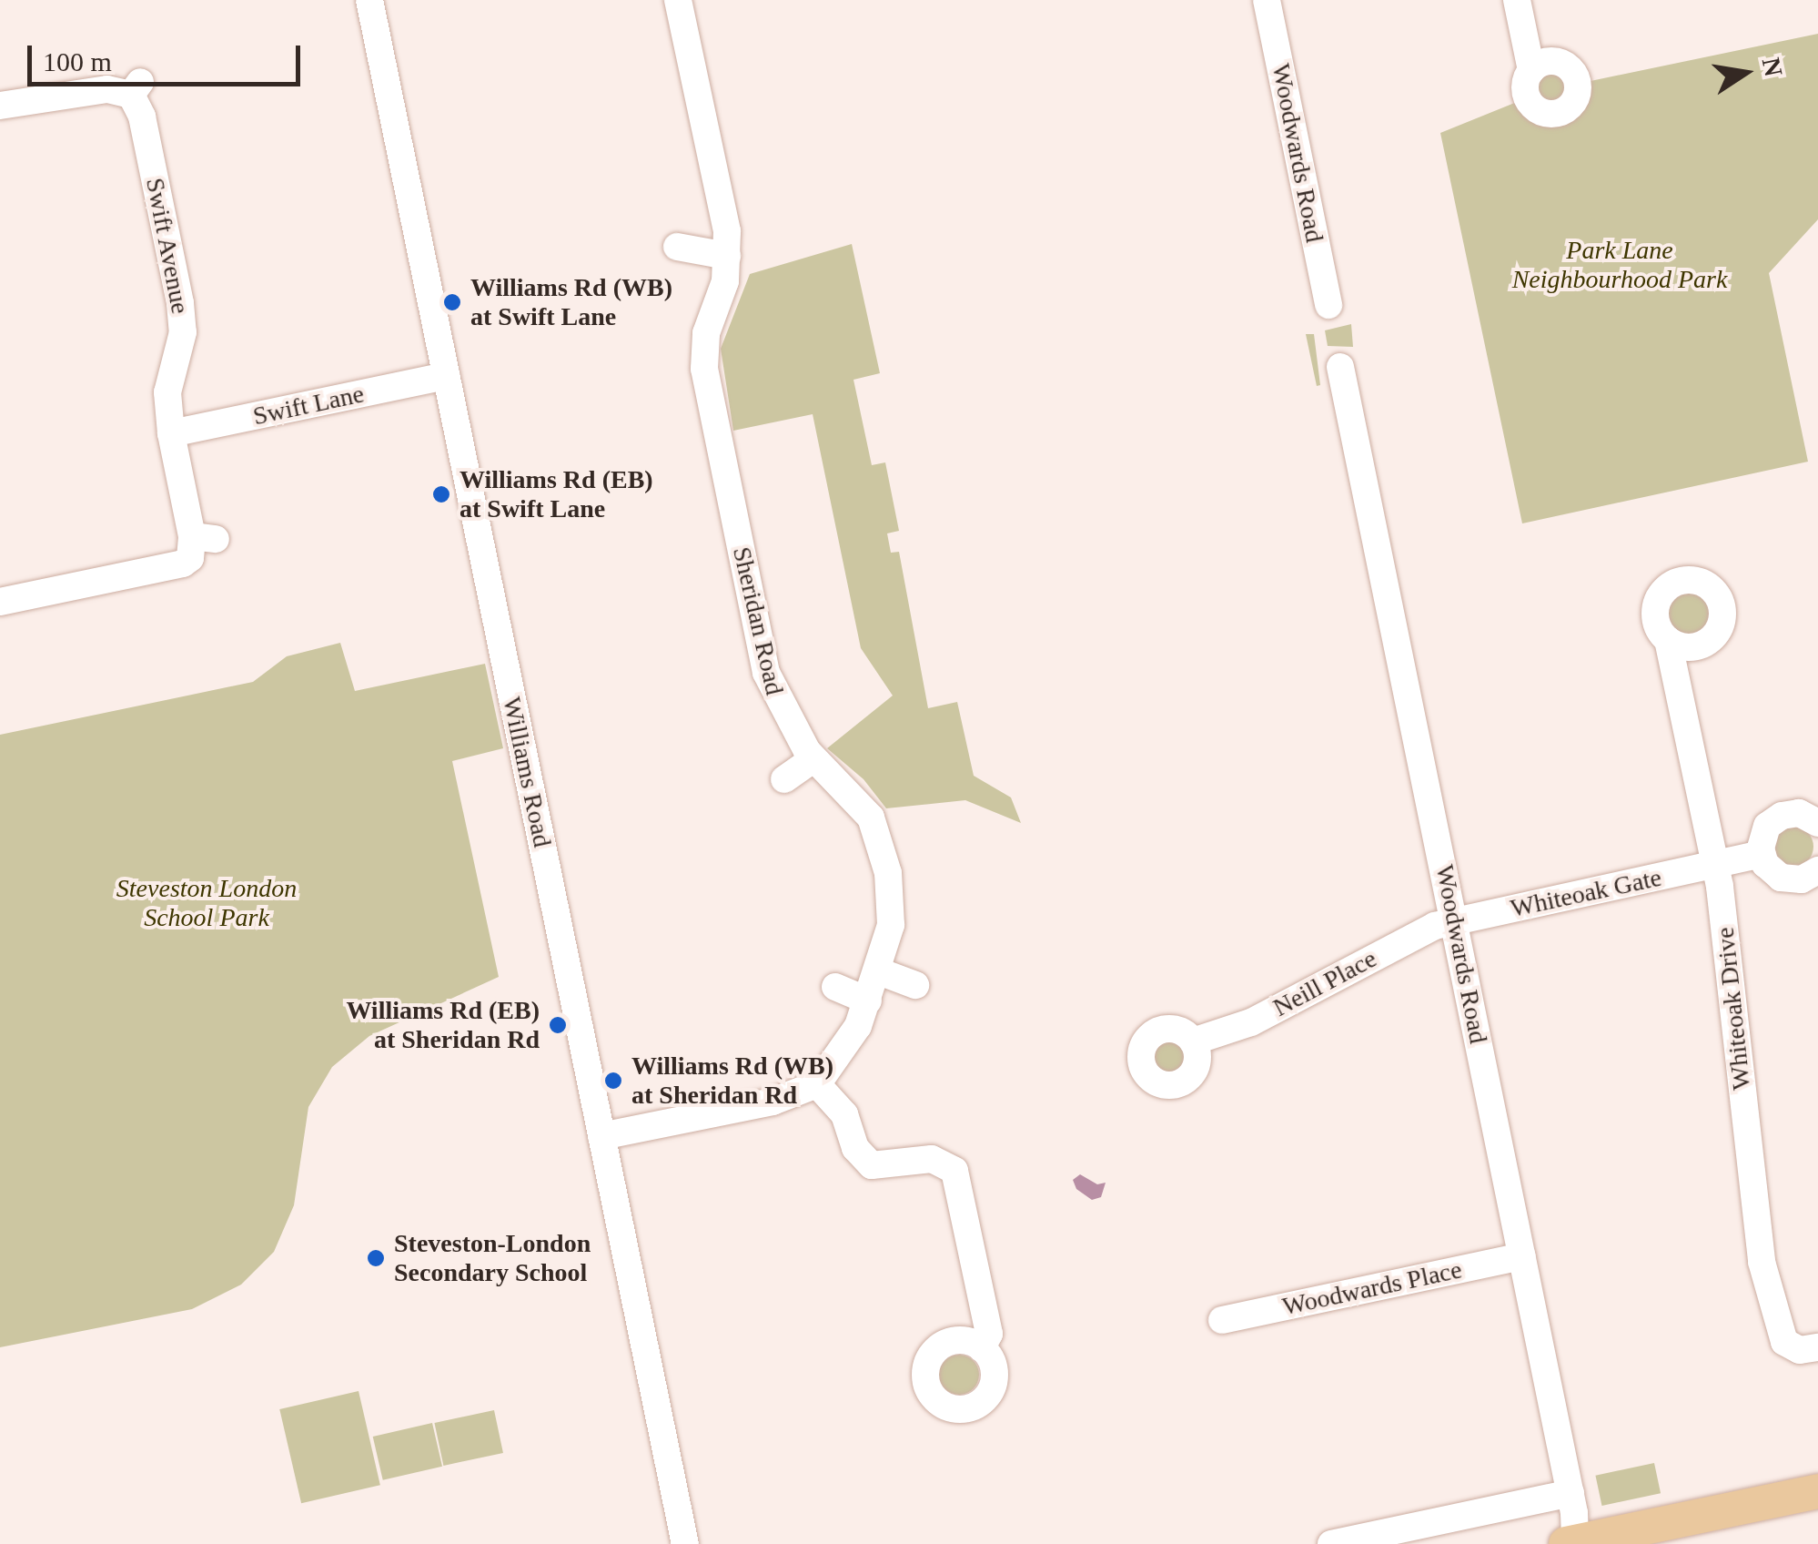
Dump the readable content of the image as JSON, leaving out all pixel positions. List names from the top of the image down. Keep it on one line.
{"streets":{"street":["Woodwards Road","Swift Avenue","Swift Lane","Sheridan Road","Williams Road","Whiteoak Gate","Neill Place","Whiteoak Drive","Woodwards Place"]},"crossings":[["Woodwards Road","Whiteoak Gate"],["Woodwards Road","Neill Place"],["Woodwards Road","Woodwards Place"],["Swift Avenue","Swift Lane"],["Swift Lane","Williams Road"],["Sheridan Road","Williams Road"],["Whiteoak Gate","Neill Place"],["Whiteoak Gate","Whiteoak Drive"]],"parks":["Park Lane Neighbourhood Park","Steveston London School Park"],"places":["Williams Rd (WB) at Swift Lane","Williams Rd (EB) at Swift Lane","Williams Rd (EB) at Sheridan Rd","Williams Rd (WB) at Sheridan Rd","Steveston-London Secondary School"],"scale_bar":"100 m","north":"right"}
